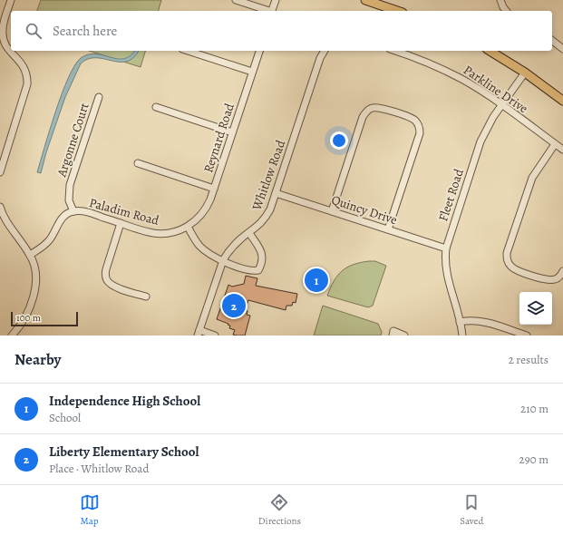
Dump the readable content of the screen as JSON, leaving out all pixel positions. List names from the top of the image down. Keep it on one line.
{"streets":{"street":["Parkline Drive","Reynard Road","Argonne Court","Whitlow Road","Fleet Road","Quincy Drive","Paladim Road"]},"crossings":[["Parkline Drive","Fleet Road"],["Reynard Road","Paladim Road"],["Argonne Court","Paladim Road"],["Whitlow Road","Quincy Drive"],["Fleet Road","Quincy Drive"]],"scale_bar":"100 m","page":{"search":"Search here","pins":["1","2"],"scale":"100 m","heading":["Nearby","2 results"],"list":[{"mark":"1","name":"Independence High School","note":"School","value":"210 m"},{"mark":"2","name":"Liberty Elementary School","note":"Place · Whitlow Road","value":"290 m"}],"nav":["Map","Directions","Saved"]}}
